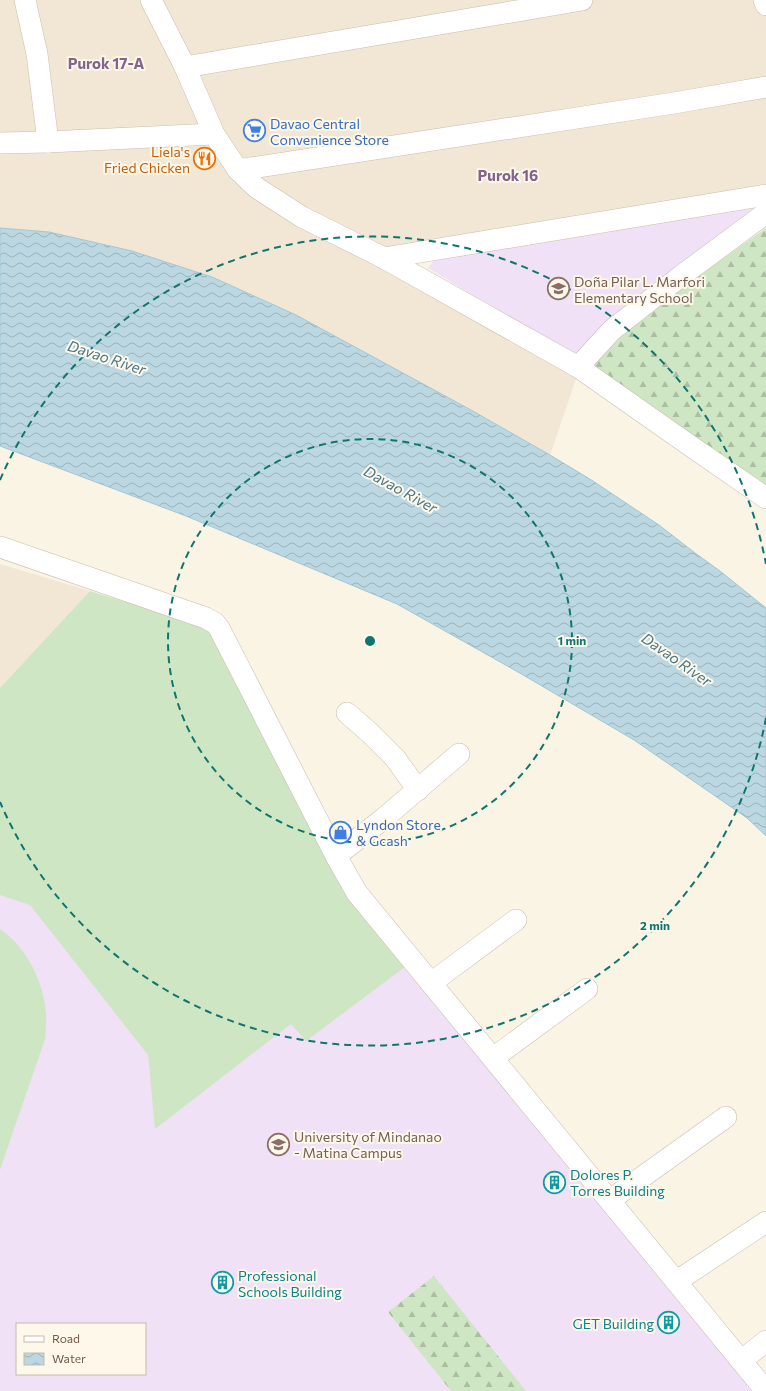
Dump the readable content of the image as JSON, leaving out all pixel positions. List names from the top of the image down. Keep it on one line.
{"districts":["Purok 17-A","Purok 16"],"water":["Davao River"],"places":{"supermarket":["Davao Central Convenience Store"],"restaurant":["Liela's Fried Chicken"],"school or university":["Doña Pilar L. Marfori Elementary School","University of Mindanao - Matina Campus"],"shop":["Lyndon Store & Gcash"],"building":["Dolores P. Torres Building","Professional Schools Building","GET Building"]},"legend":["Road","Water"],"rings":["1 min","2 min"]}
